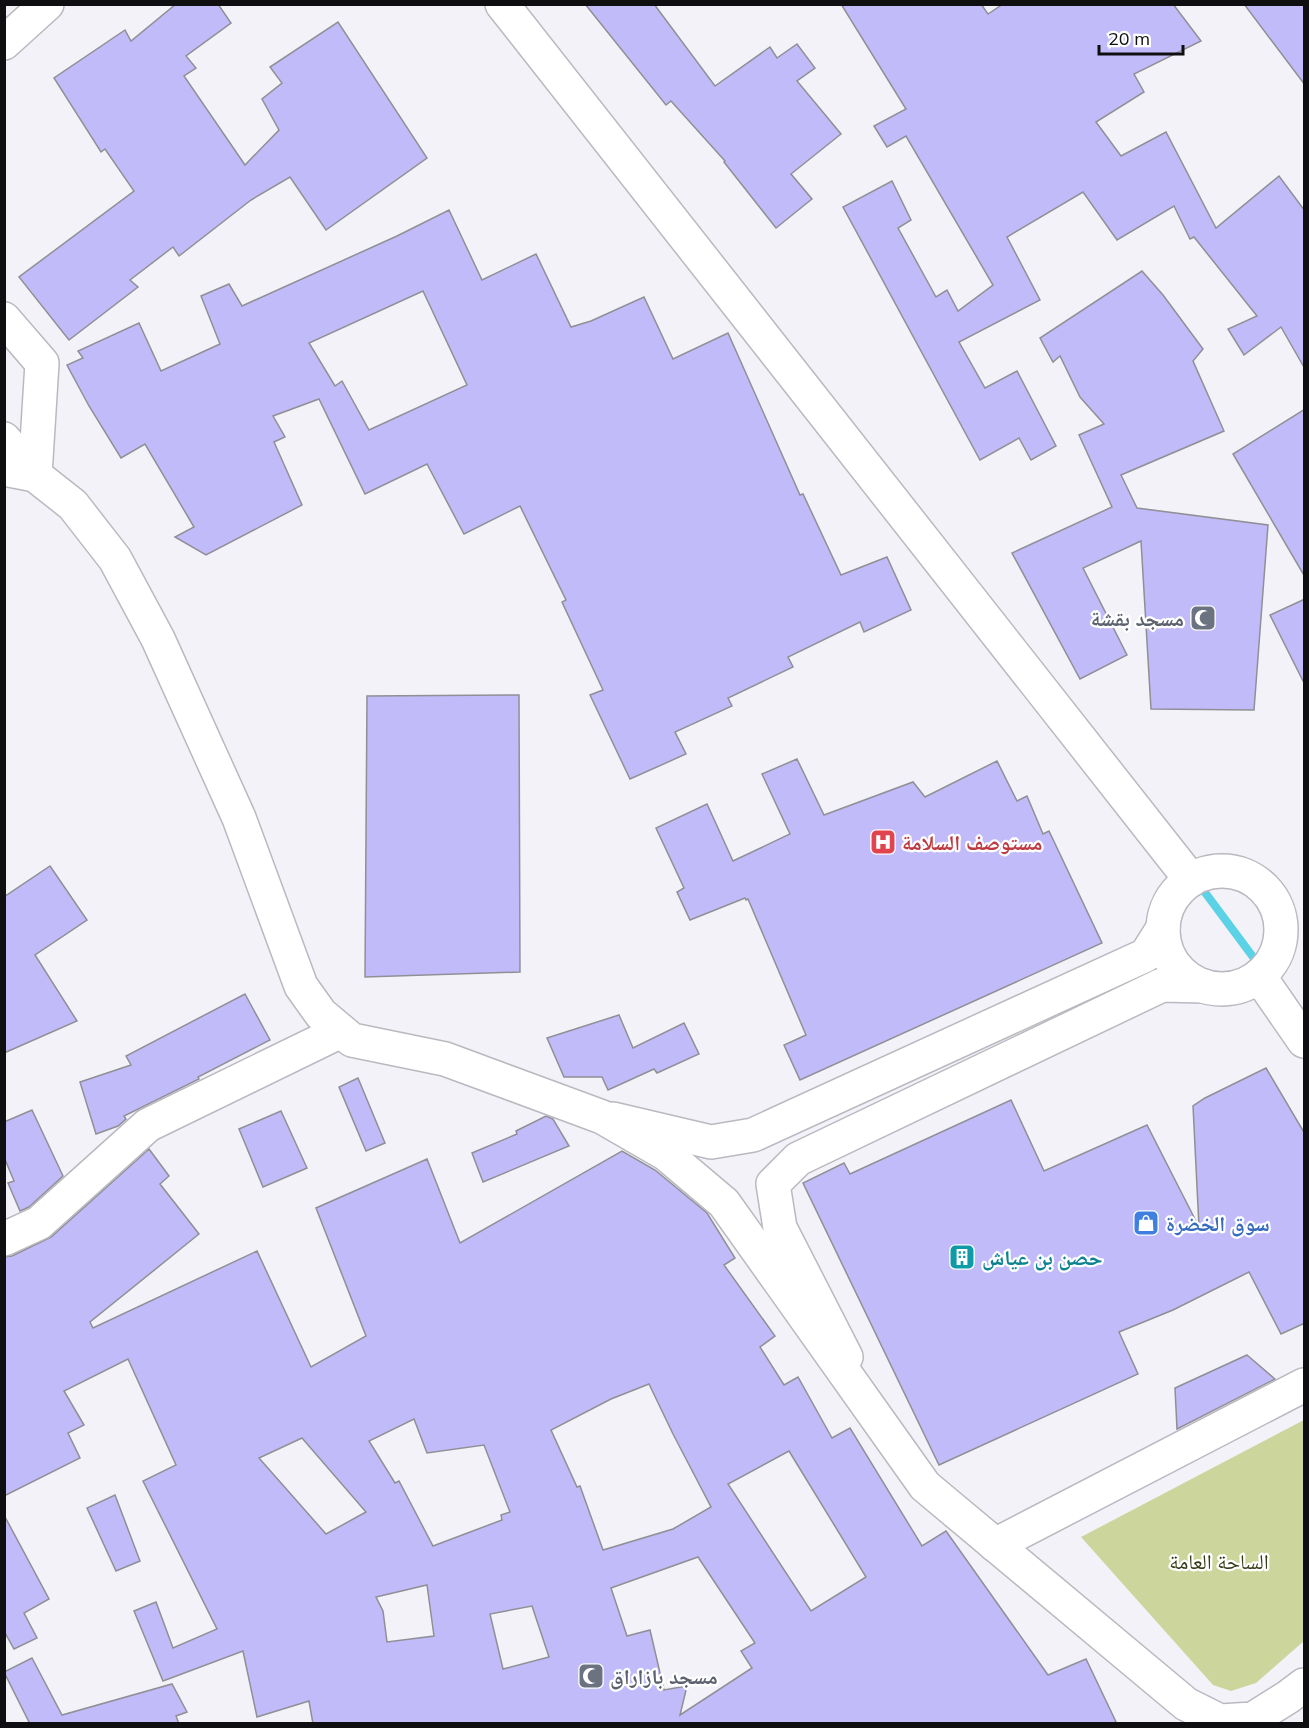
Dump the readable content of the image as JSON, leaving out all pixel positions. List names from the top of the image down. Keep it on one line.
{"parks":["الساحة العامة"],"places":{"mosque":["مسجد بقشة","مسجد بازاراق"],"hospital":["مستوصف السلامة"],"shop":["سوق الخضرة"],"building":["حصن بن عياش"]},"scale_bar":"20 m"}
